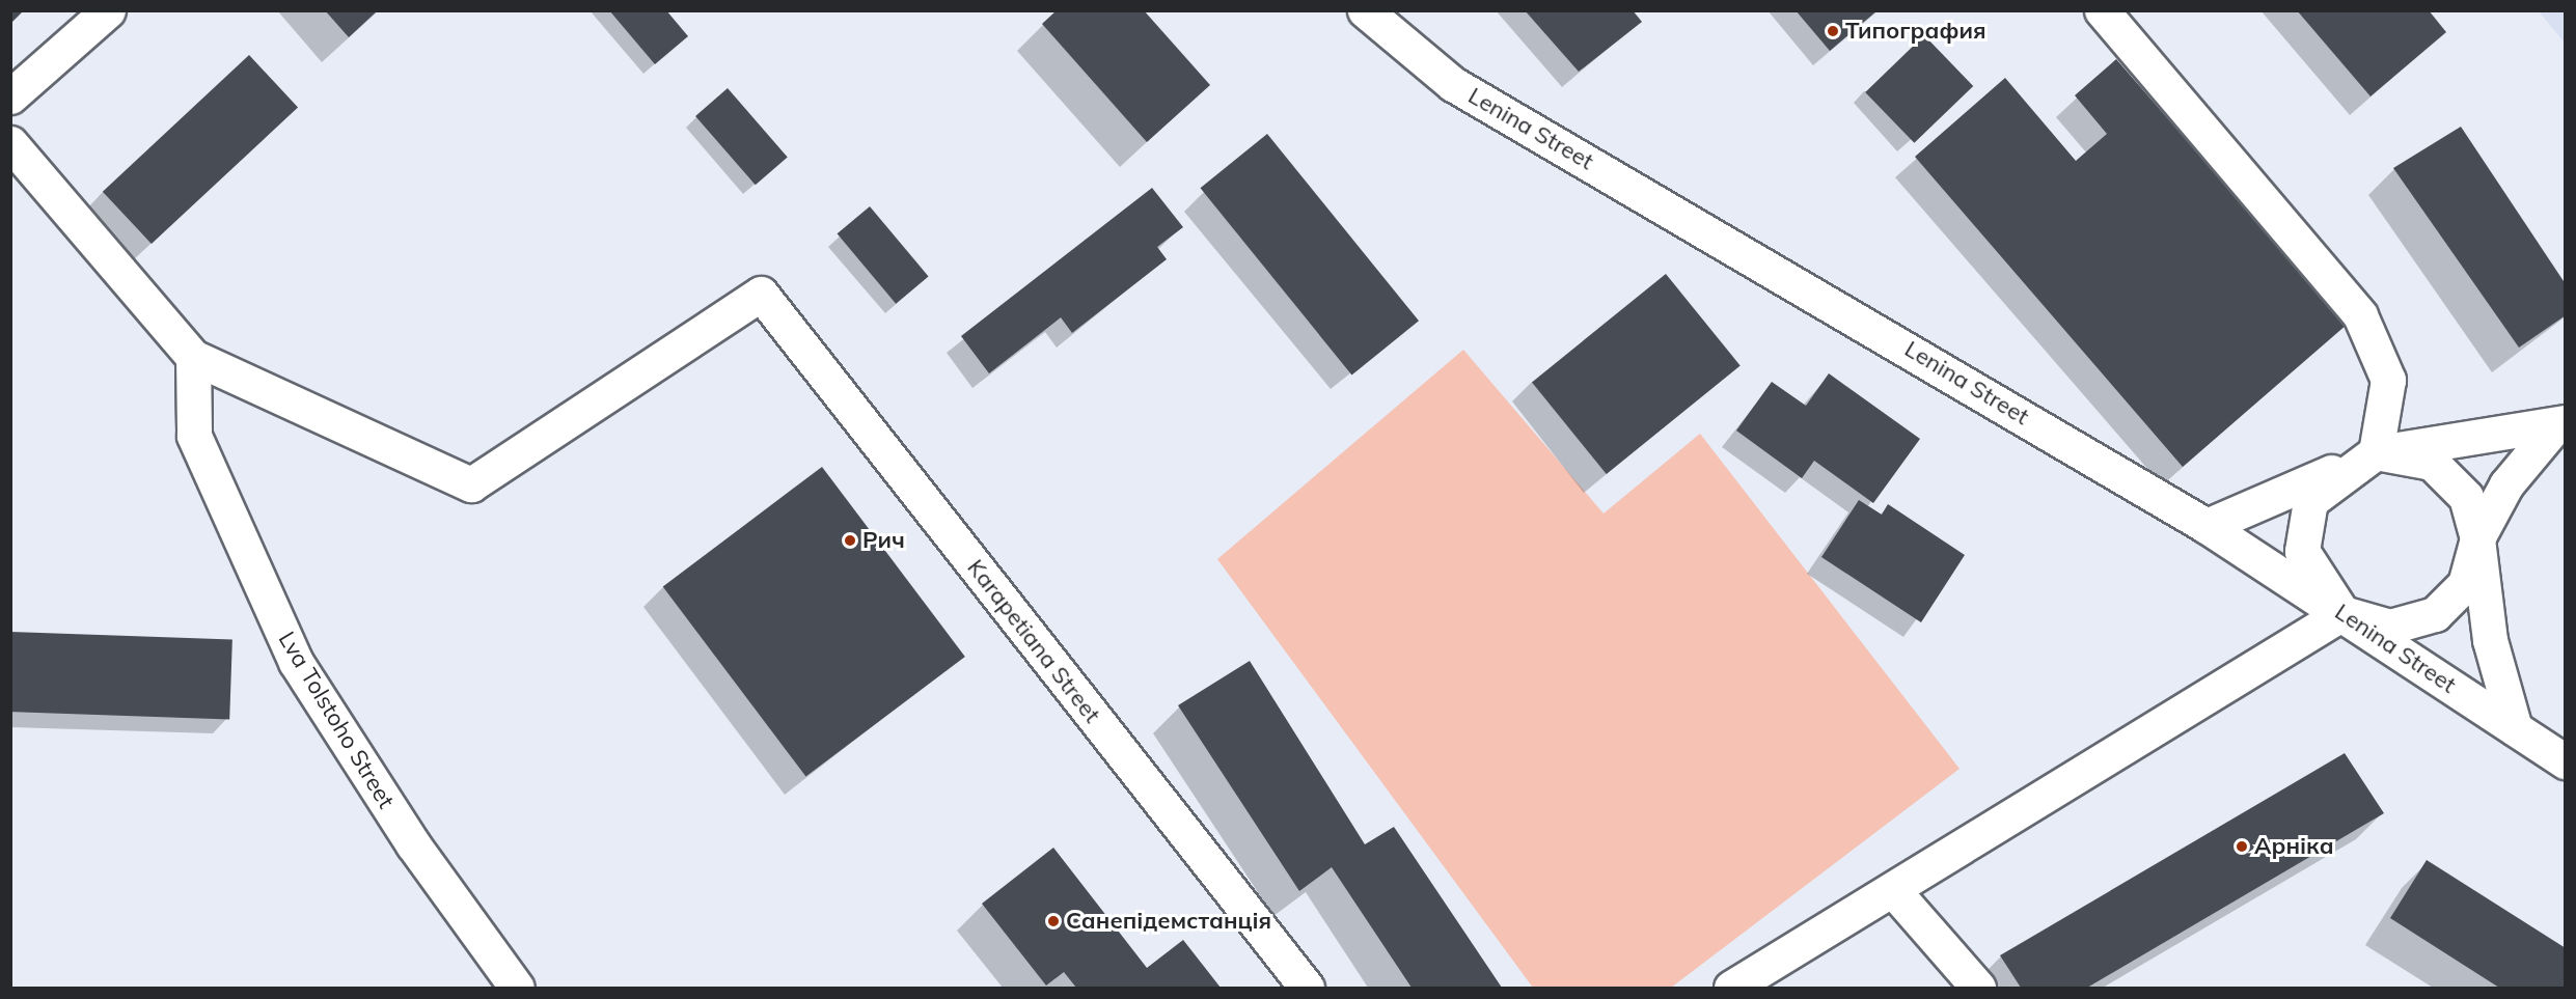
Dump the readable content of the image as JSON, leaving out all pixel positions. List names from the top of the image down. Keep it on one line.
{"streets":{"street":["Lenina Street","Karapetiana Street","Lva Tolstoho Street"]},"crossings":[["Karapetiana Street","Lva Tolstoho Street"]],"places":["Типография","Рич","Арніка","Санепідемстанція"]}
